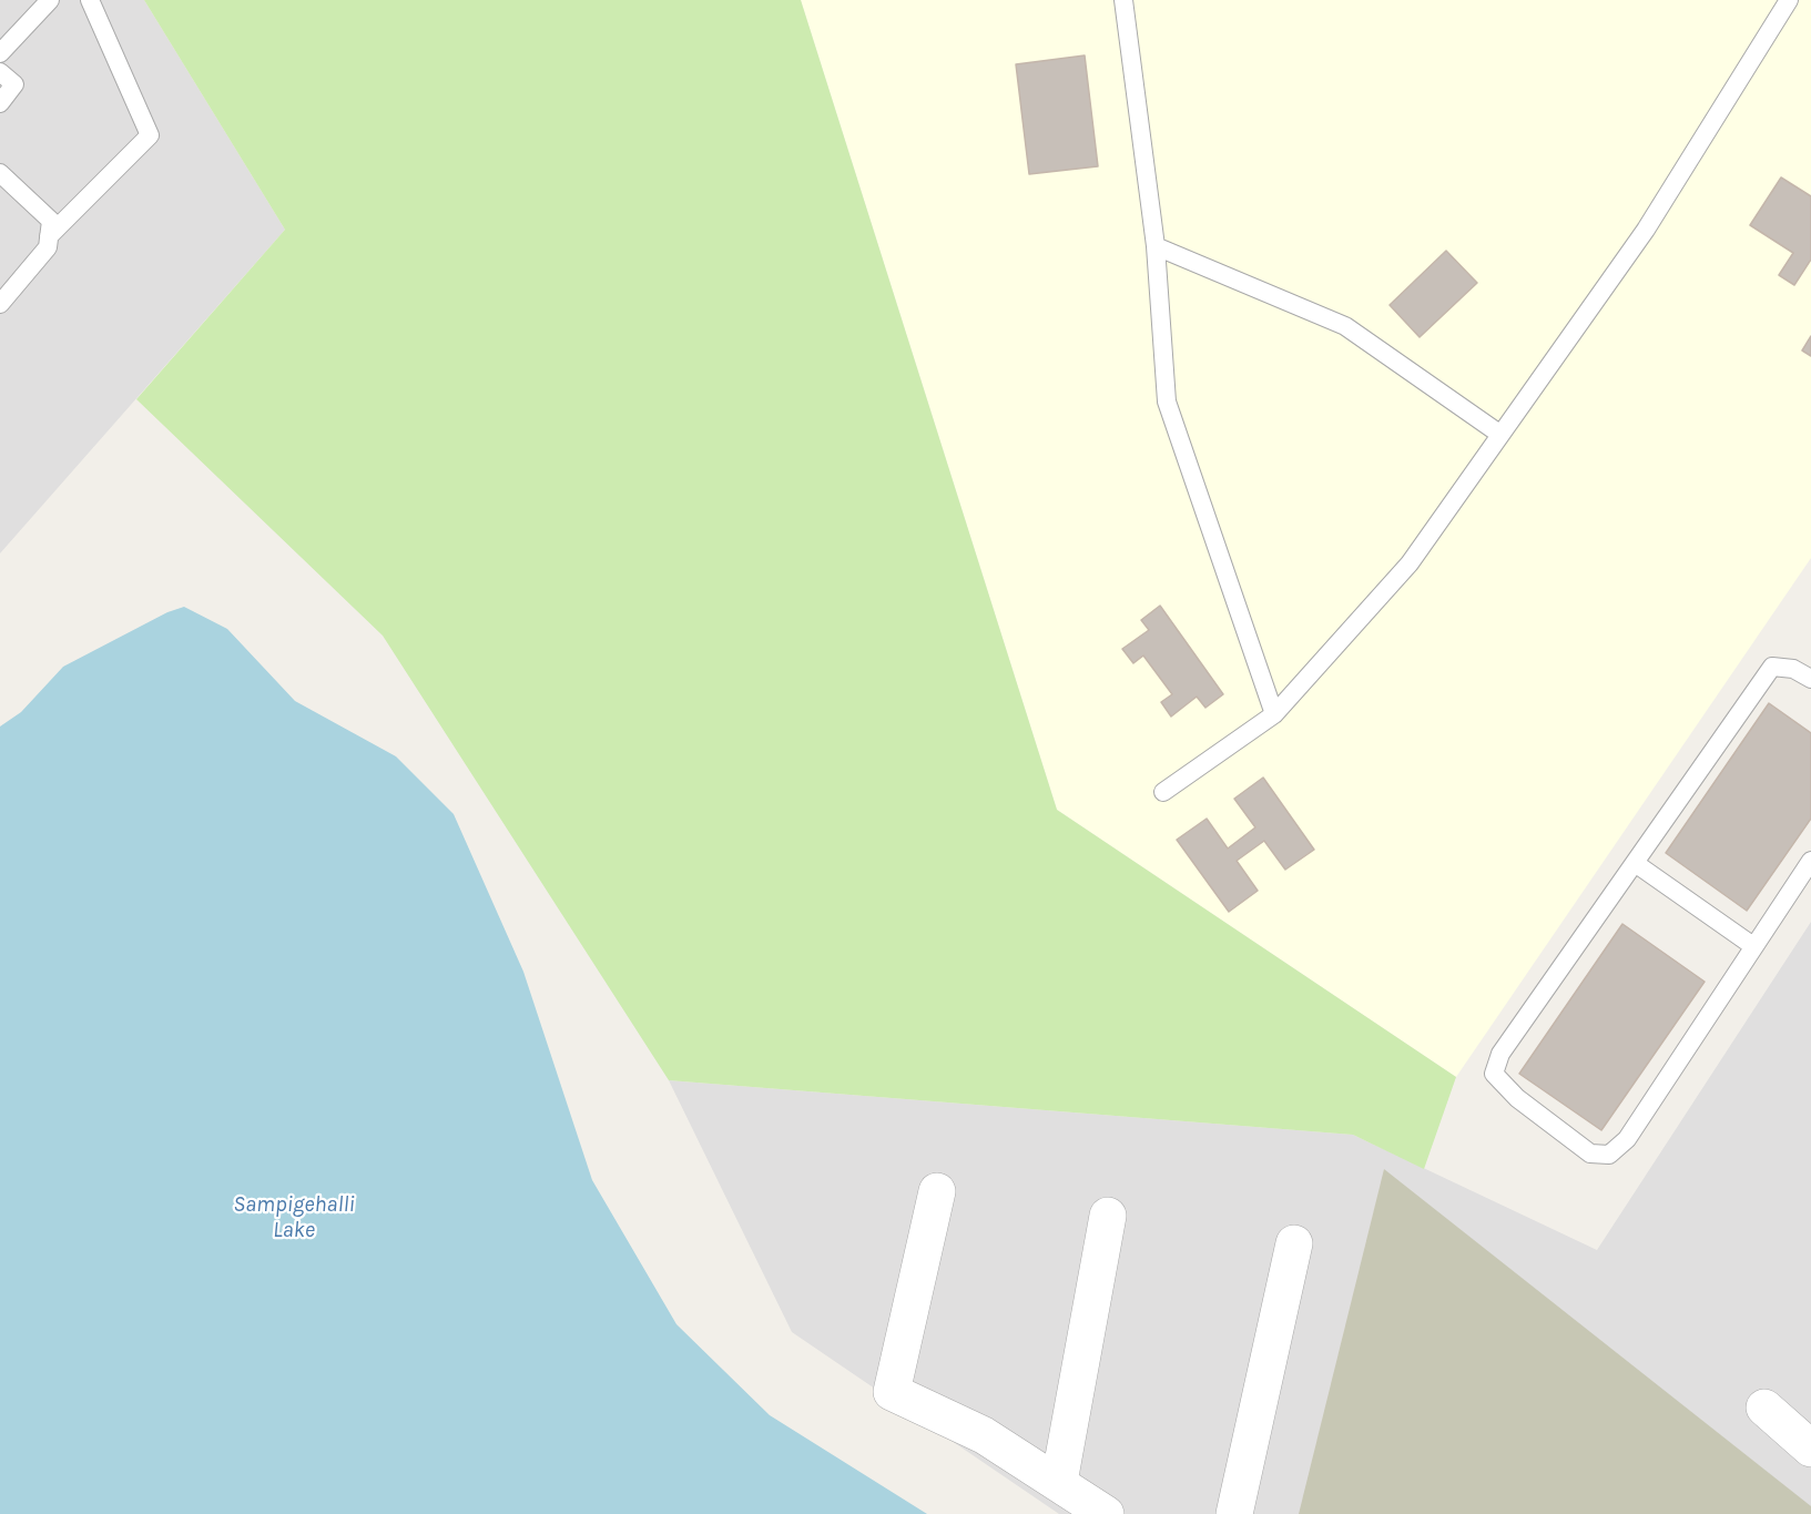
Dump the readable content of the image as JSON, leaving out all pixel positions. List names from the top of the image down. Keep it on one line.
{"water":["Sampigehalli Lake"]}
